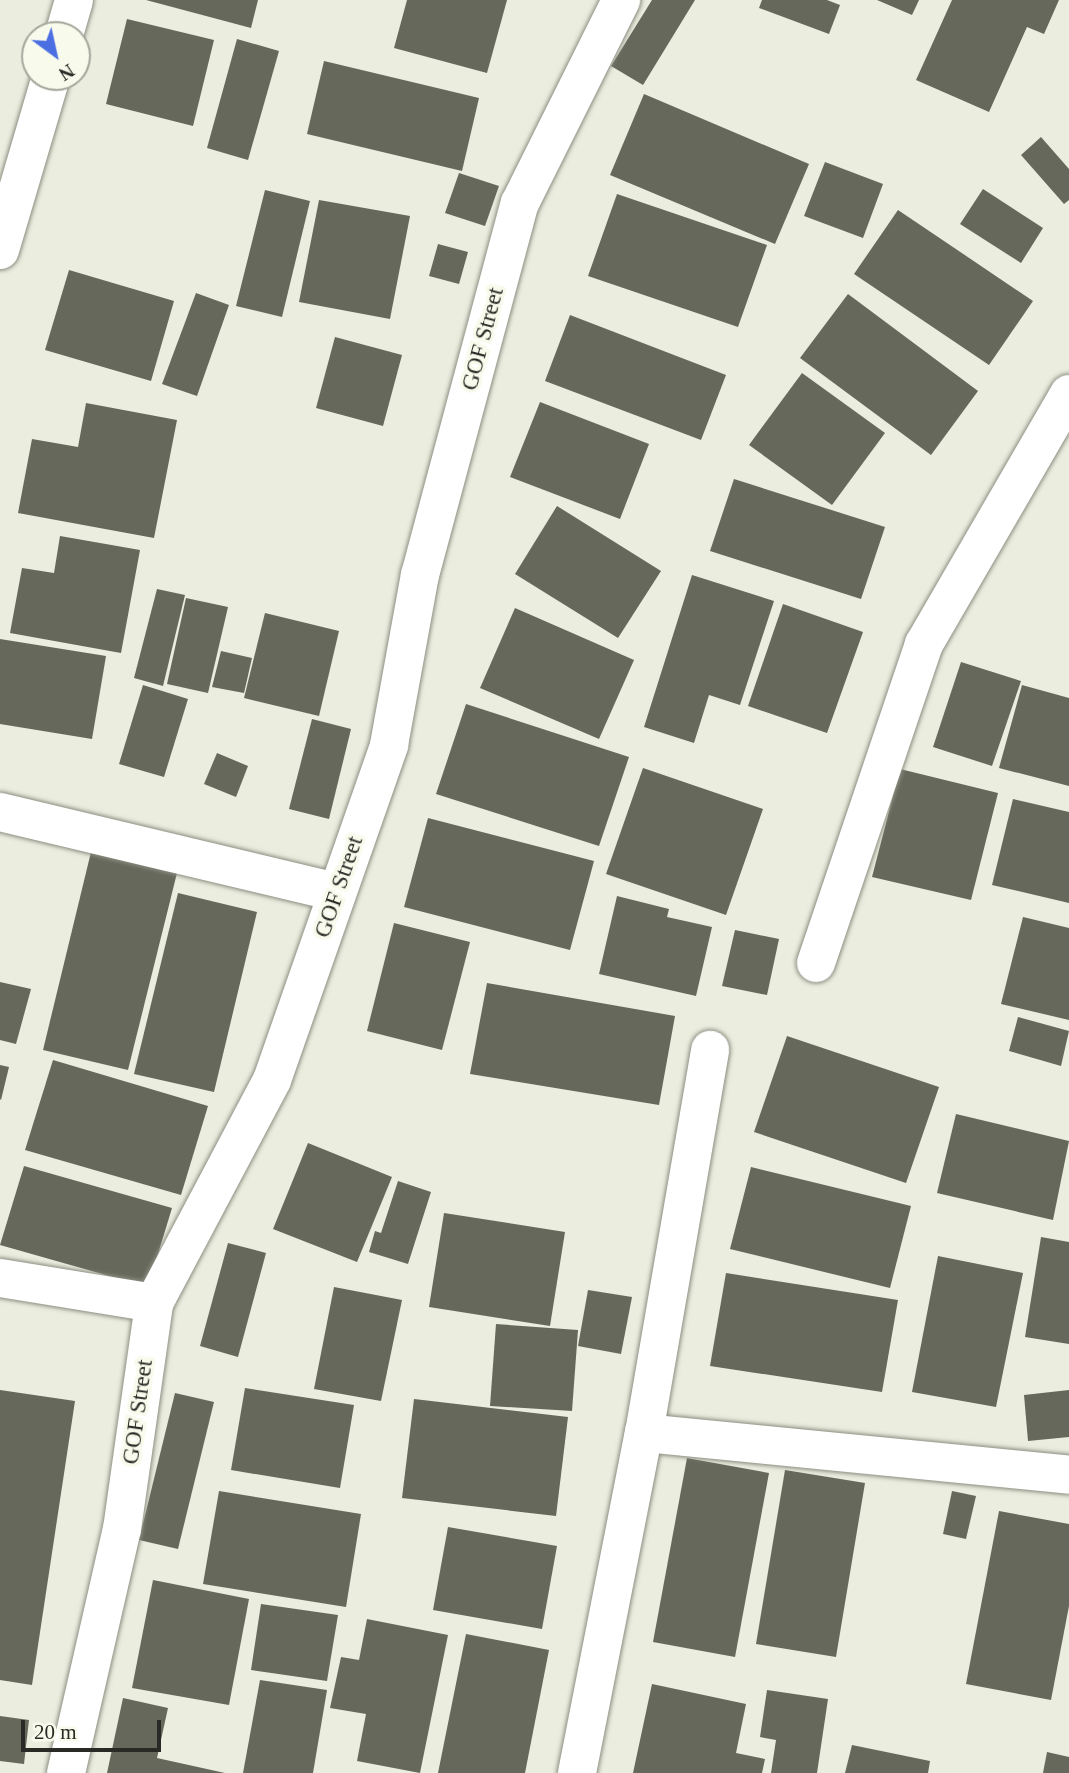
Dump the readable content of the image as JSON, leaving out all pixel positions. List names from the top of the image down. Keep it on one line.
{"streets":{"street":["GOF Street"]},"scale_bar":"20 m","north":"bottom right"}
